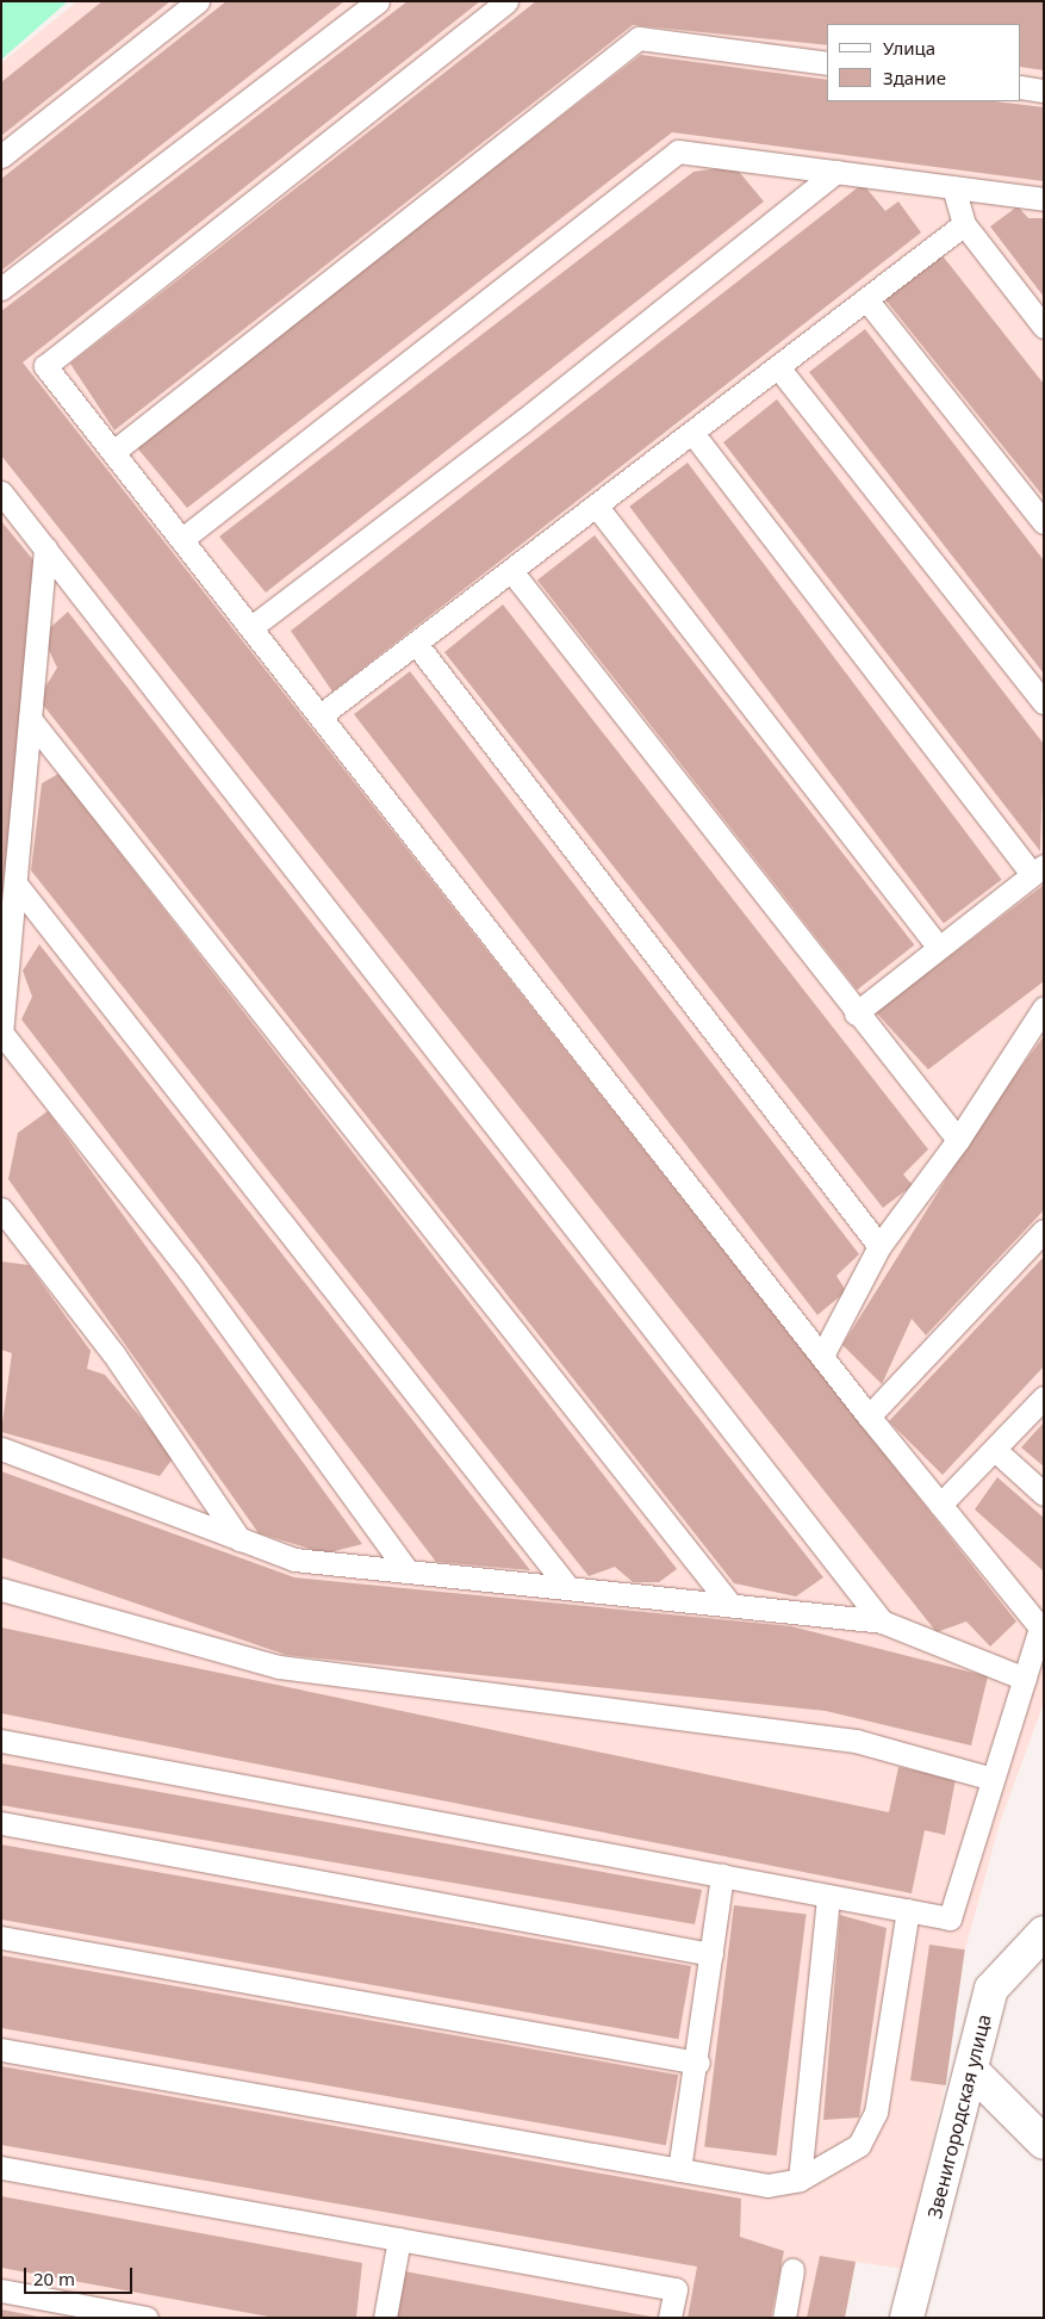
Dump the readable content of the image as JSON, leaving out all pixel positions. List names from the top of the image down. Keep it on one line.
{"streets":{"street":["Звенигородская улица"]},"legend":["Улица","Здание"],"scale_bar":"20 m"}
